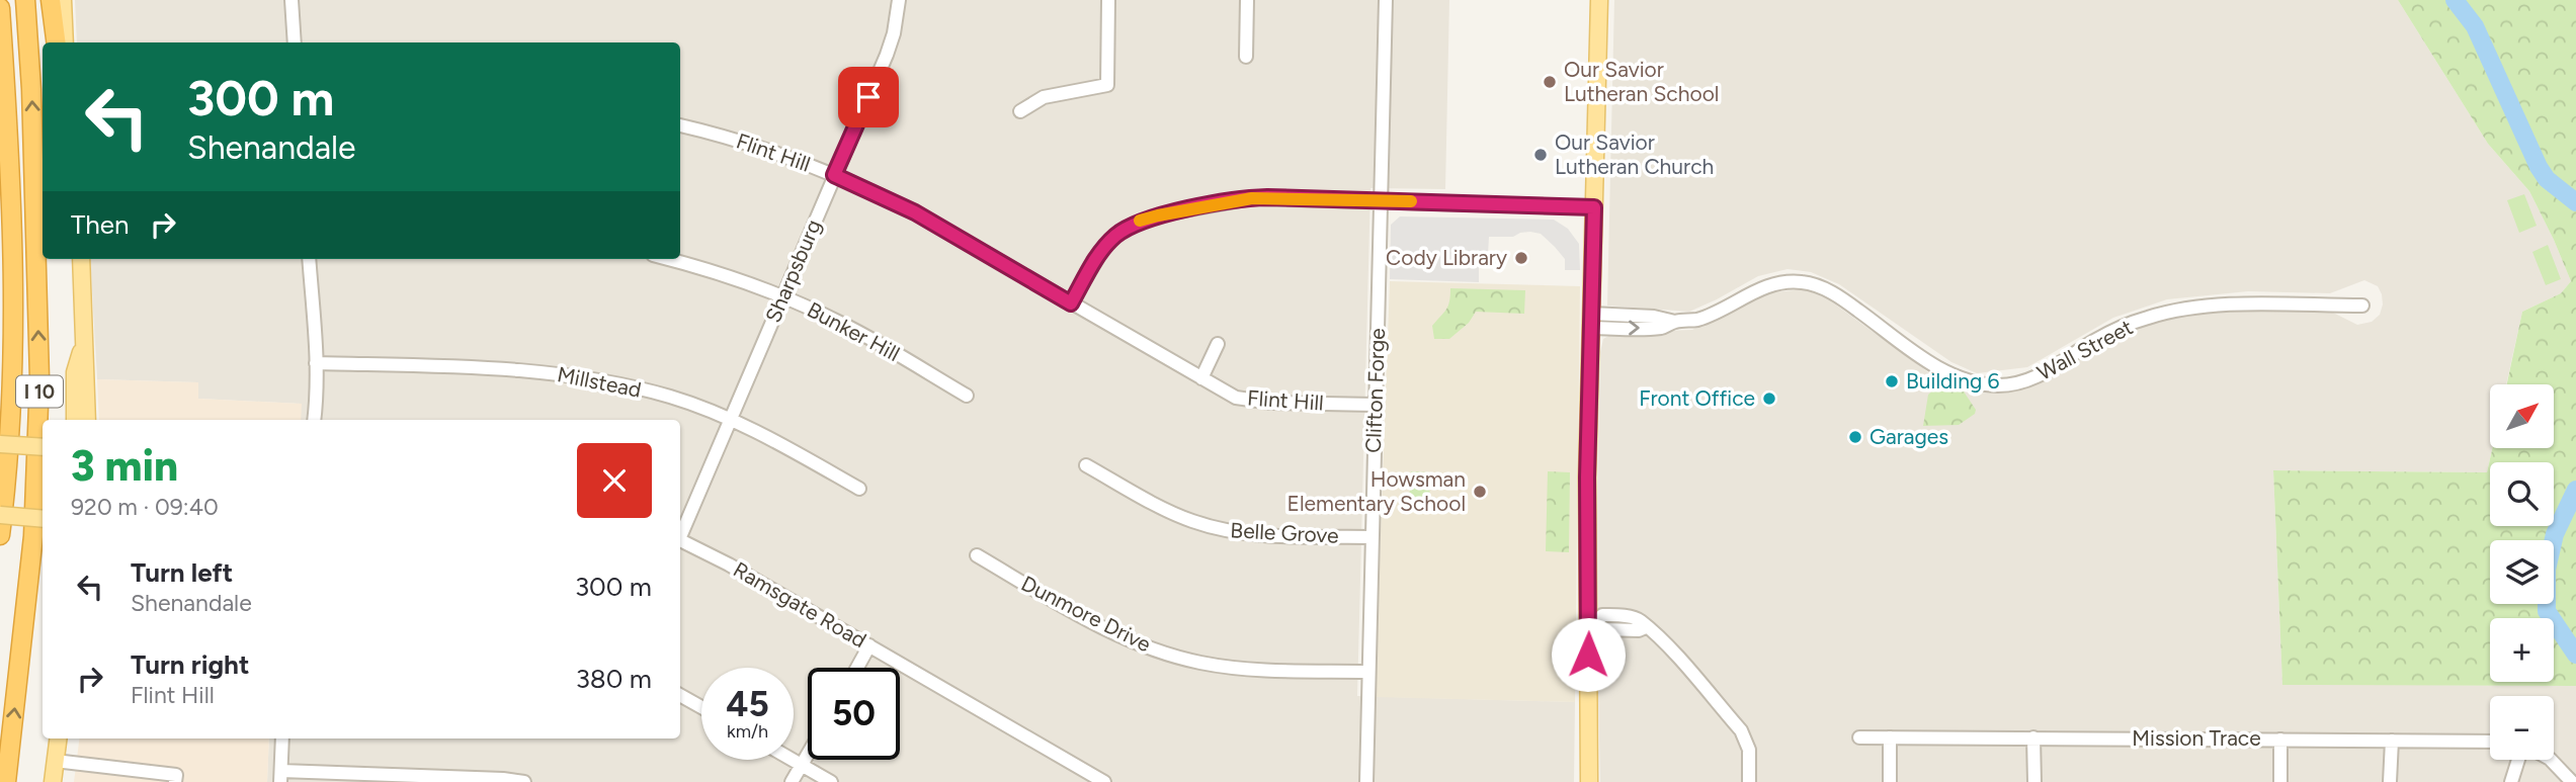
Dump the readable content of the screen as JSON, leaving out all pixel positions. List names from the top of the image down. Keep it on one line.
{"streets":{"highway":["I 10"],"street":["Flint Hill","Sharpsburg","Bunker Hill","Wall Street","Millstead","Clifton Forge","Belle Grove","Ramsgate Road","Dunmore Drive","Mission Trace"]},"crossings":[["Flint Hill","Sharpsburg"],["Flint Hill","Clifton Forge"],["Sharpsburg","Bunker Hill"],["Sharpsburg","Millstead"],["Clifton Forge","Belle Grove"],["Clifton Forge","Dunmore Drive"]],"places":["Our Savior Lutheran School","Our Savior Lutheran Church","Cody Library","Building 6","Front Office","Garages","Howsman Elementary School"],"north":"top right","page":{"turn":["300 m","Shenandale"],"then":"Then","map_buttons":["+","−"],"heading":["3 min","920 m · 09:40"],"list":[{"name":"Turn left","note":"Shenandale","value":"300 m"},{"name":"Turn right","note":"Flint Hill","value":"380 m"}],"speed":"45 km/h","limit":"50"}}
